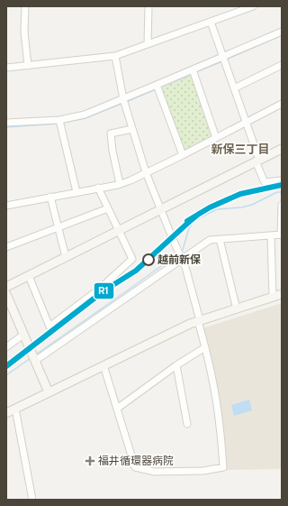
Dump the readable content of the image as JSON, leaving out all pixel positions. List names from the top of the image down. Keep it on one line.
{"districts":["新保三丁目"],"places":{"other":["越前新保"],"health":["福井循環器病院"]},"lines":["transit line R1"]}
